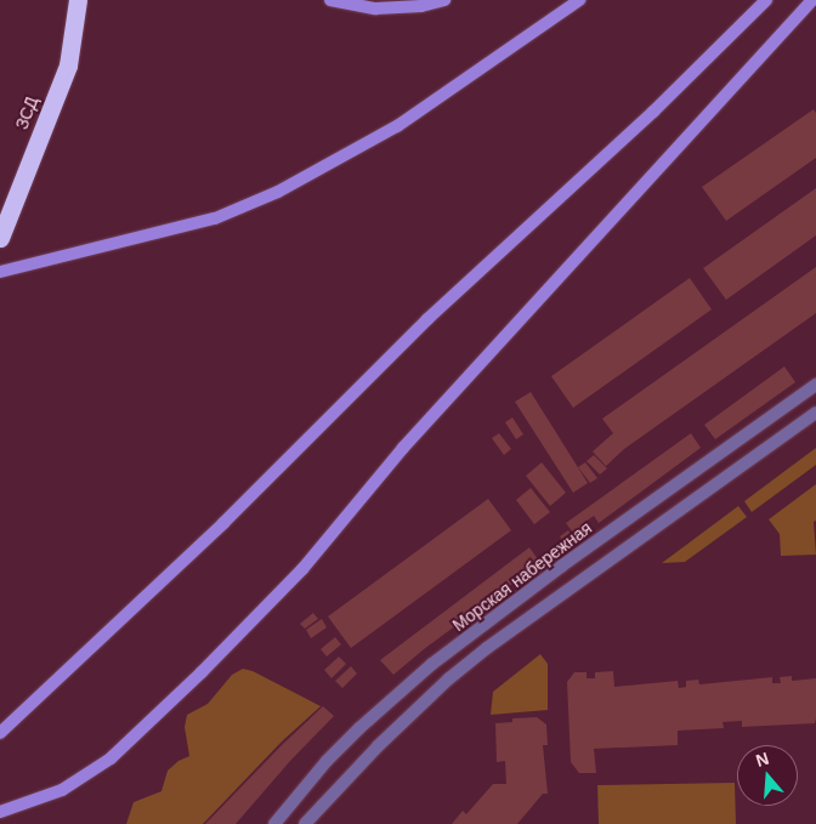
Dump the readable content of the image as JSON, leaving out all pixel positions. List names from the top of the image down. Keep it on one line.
{"streets":{"highway":["ЗСД"],"street":["Морская набережная"]},"north":"top"}
